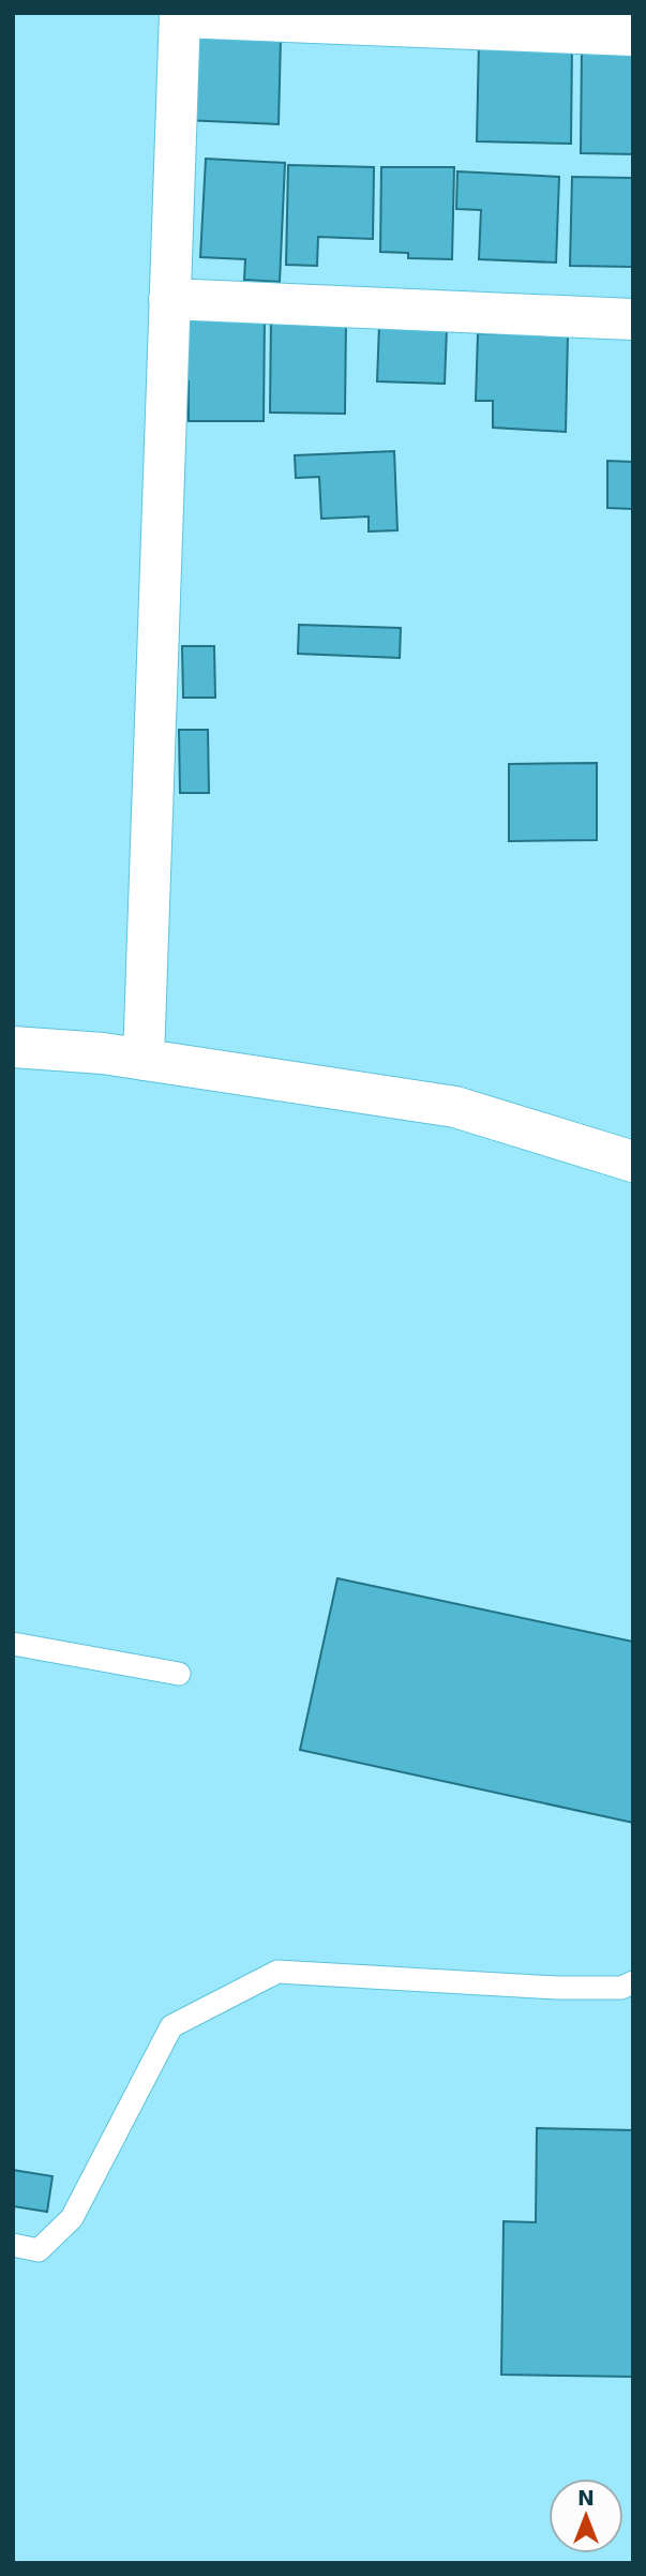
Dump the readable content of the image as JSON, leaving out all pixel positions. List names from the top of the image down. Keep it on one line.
{"north":"top"}
